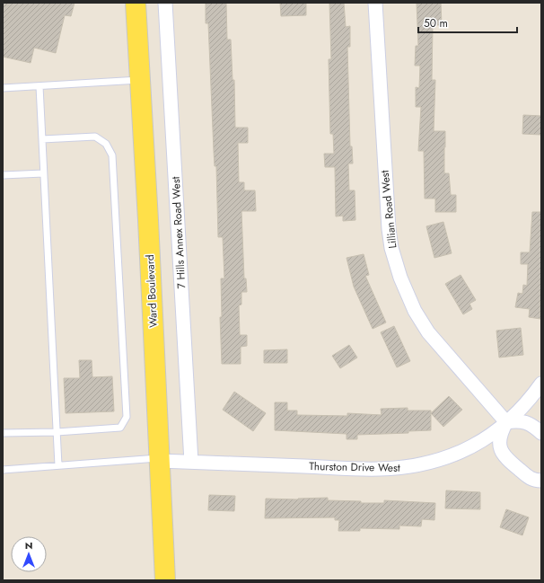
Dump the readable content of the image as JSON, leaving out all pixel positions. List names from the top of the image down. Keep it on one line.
{"streets":{"main road":["Ward Boulevard"],"street":["Lillian Road West","7 Hills Annex Road West","Thurston Drive West"]},"crossings":[["Lillian Road West","Thurston Drive West"],["7 Hills Annex Road West","Thurston Drive West"],["Ward Boulevard","Thurston Drive West"]],"scale_bar":"50 m","north":"top"}
